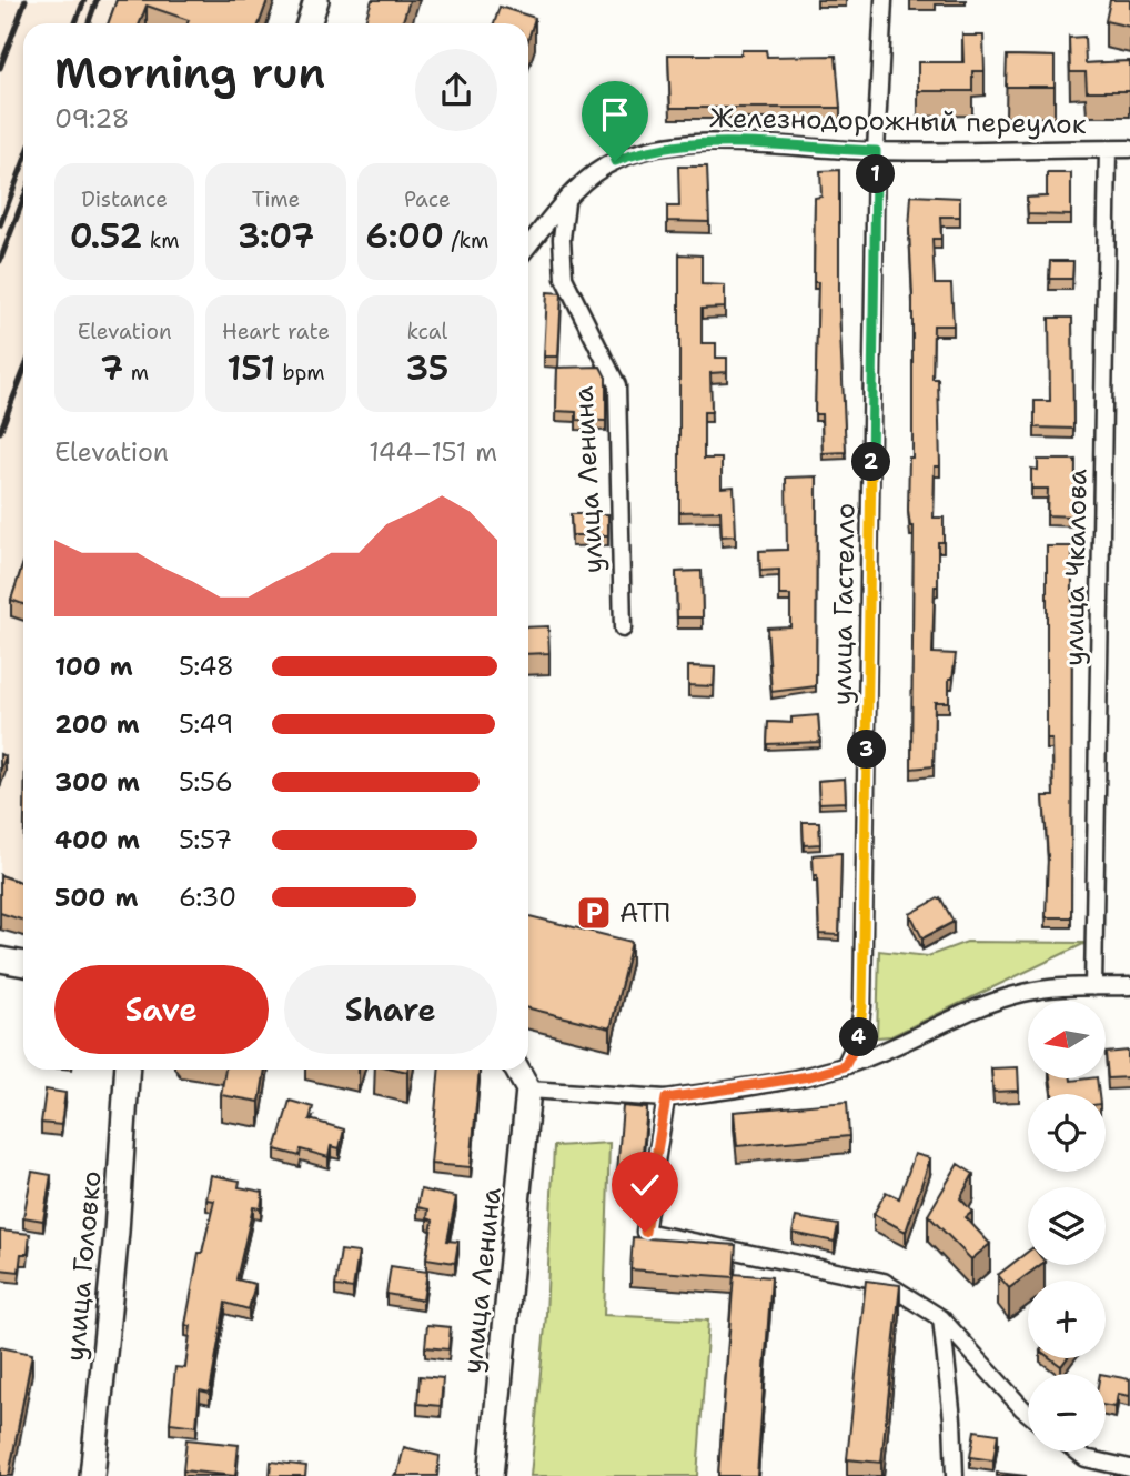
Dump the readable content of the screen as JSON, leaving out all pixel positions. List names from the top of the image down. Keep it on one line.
{"streets":{"main road":["улица Ленина","улица Головко"],"street":["Железнодорожный переулок","улица Чкалова","улица Гастелло"]},"crossings":[["Железнодорожный переулок","улица Ленина"],["Железнодорожный переулок","улица Чкалова"],["Железнодорожный переулок","улица Гастелло"]],"places":{"parking":["АТП"]},"north":"left","page":{"heading":["Morning run","09:28"],"pins":["1","2","3","4"],"stats":[["Distance","0.52 km"],["Time","3:07"],["Pace","6:00 /km"],["Elevation","7 m"],["Heart rate","151 bpm"],["kcal","35"]],"chart":["Elevation","144–151 m"],"list":[{"name":"100 m","note":"5:48"},{"name":"200 m","note":"5:49"},{"name":"300 m","note":"5:56"},{"name":"400 m","note":"5:57"},{"name":"500 m","note":"6:30"}],"buttons":["Save","Share"],"map_buttons":["+","−"]}}
